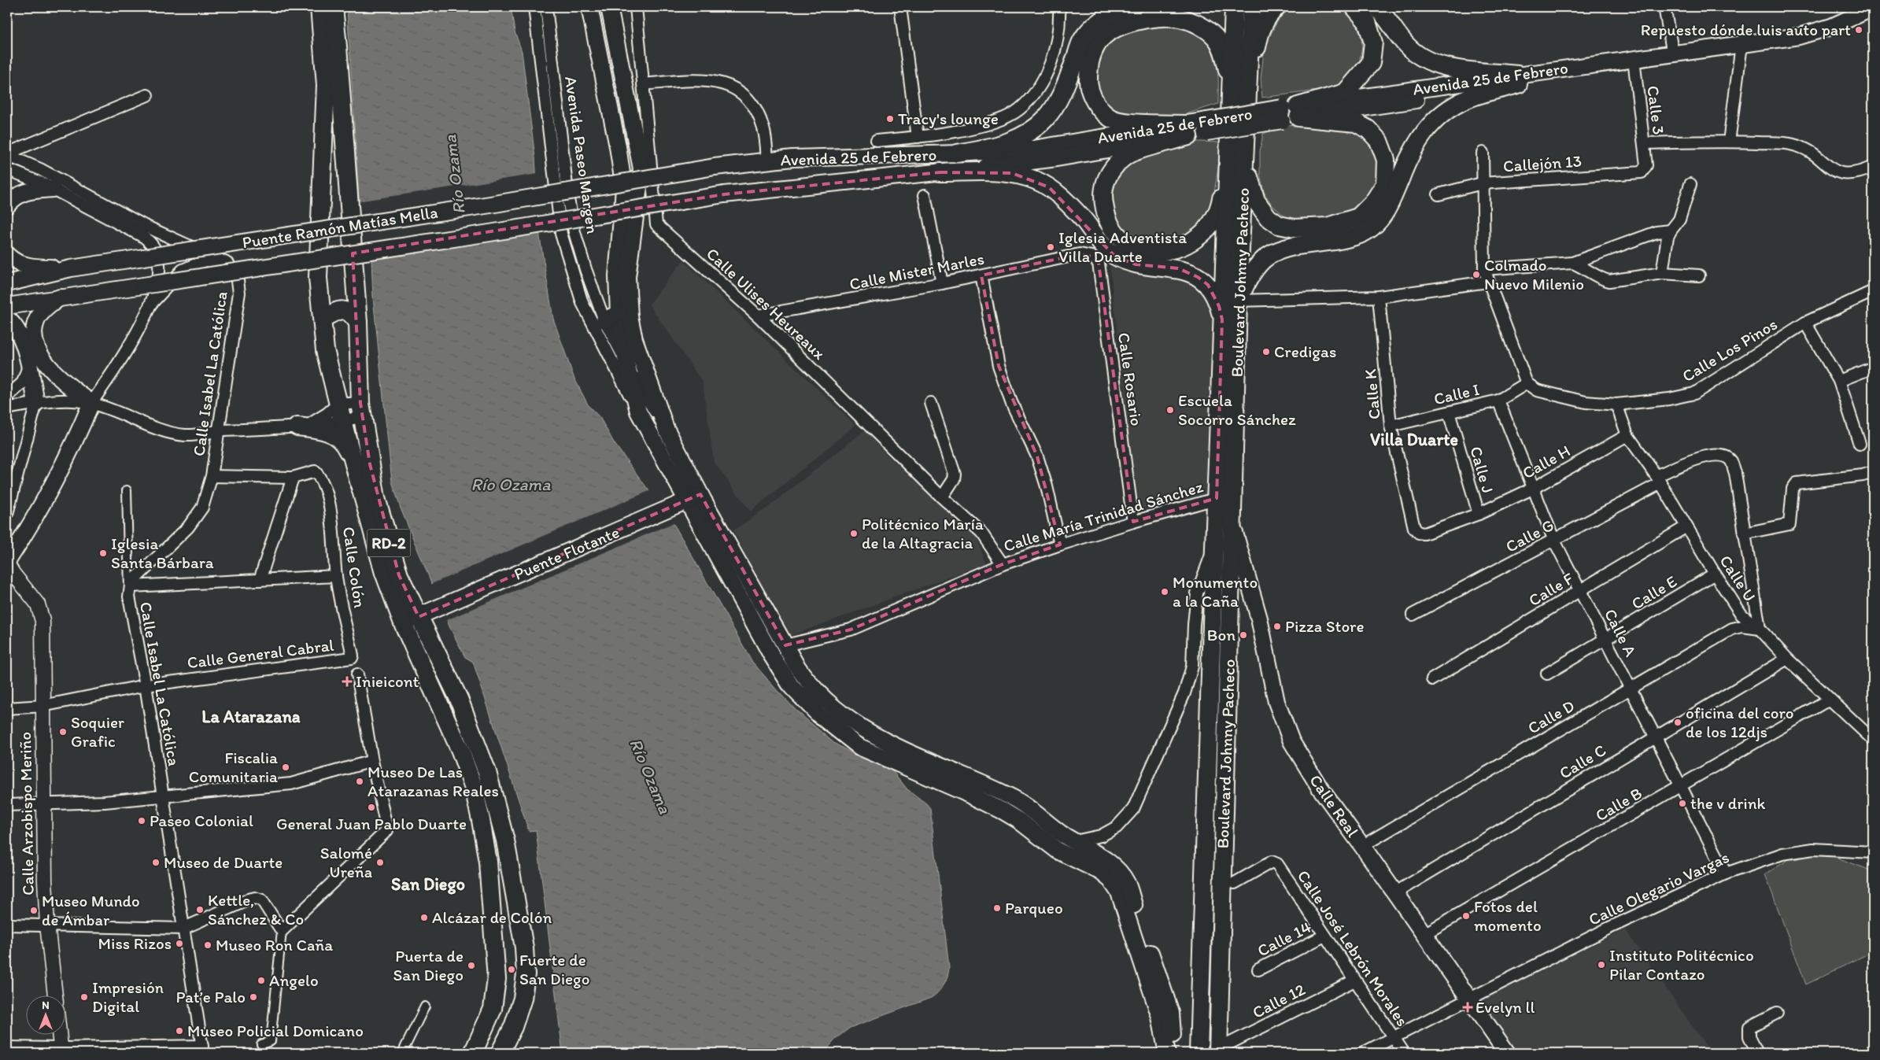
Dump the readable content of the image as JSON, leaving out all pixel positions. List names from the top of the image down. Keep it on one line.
{"streets":{"main road":["Avenida 25 de Febrero","Puente Ramón Matías Mella","Boulevard Johnny Pacheco","RD-2","Puente Flotante","Calle Real"],"street":["Calle 3","Avenida Paseo Margen","Callejón 13","Calle Mister Marles","Calle Ulises Heureaux","Calle Los Pinos","Calle Isabel La Católica","Calle Rosario","Calle K","Calle I","Calle H","Calle J","Calle María Trinidad Sánchez","Calle G","Calle Colón","Calle U","Calle F","Calle E","Calle A","Calle General Cabral","Calle D","Calle C","Calle B","Calle Arzobispo Meriño","Calle Olegario Vargas","Calle 14","Calle José Lebrón Morales","Calle 12"]},"crossings":[["Avenida 25 de Febrero","Calle 3"],["Avenida 25 de Febrero","Puente Ramón Matías Mella"],["Calle 3","Callejón 13"],["Calle Mister Marles","Calle Ulises Heureaux"],["Calle Mister Marles","Calle Rosario"],["Boulevard Johnny Pacheco","Calle María Trinidad Sánchez"],["Boulevard Johnny Pacheco","Calle Real"],["Boulevard Johnny Pacheco","Calle 12"],["Calle Ulises Heureaux","Calle María Trinidad Sánchez"],["Calle Los Pinos","Calle I"],["Calle Los Pinos","Calle U"],["Calle Isabel La Católica","Calle General Cabral"],["Calle Rosario","Calle María Trinidad Sánchez"],["Calle K","Calle I"],["Calle K","Calle H"],["Calle I","Calle J"],["Calle I","Calle A"],["Calle H","Calle J"],["Calle H","Calle U"],["Calle H","Calle A"],["Calle G","Calle U"],["Calle G","Calle A"],["Calle G","Calle D"],["RD-2","Puente Flotante"],["Calle Colón","Calle General Cabral"],["Calle U","Calle F"],["Calle U","Calle E"],["Calle U","Calle D"],["Calle U","Calle C"],["Calle U","Calle B"],["Calle F","Calle A"],["Calle E","Calle A"],["Calle A","Calle D"],["Calle A","Calle C"],["Calle A","Calle B"],["Calle A","Calle Olegario Vargas"],["Calle General Cabral","Calle Arzobispo Meriño"],["Calle D","Calle Real"],["Calle C","Calle Real"],["Calle B","Calle Real"],["Calle Real","Calle Olegario Vargas"],["Calle Olegario Vargas","Calle José Lebrón Morales"],["Calle 14","Calle José Lebrón Morales"],["Calle José Lebrón Morales","Calle 12"]],"districts":["Villa Duarte","La Atarazana","San Diego"],"water":["Río Ozama"],"places":{"other":["Repuesto dónde luis auto part","Tracy's lounge","Iglesia Adventista Villa Duarte","Colmado Nuevo Milenio","Credigas","Escuela Socorro Sánchez","Politécnico María de la Altagracia","Iglesia Santa Bárbara","Monumento a la Caña","Pizza Store","Bon","oficina del coro de los 12djs","Soquier Grafic","Fiscalia Comunitaria","Museo De Las Atarazanas Reales","the v drink","General Juan Pablo Duarte","Paseo Colonial","Museo de Duarte","Salomé Ureña","Parqueo","Kettle, Sánchez & Co","Museo Mundo de Ámbar","Fotos del momento","Alcázar de Colón","Miss Rizos","Museo Ron Caña","Instituto Politécnico Pilar Contazo","Puerta de San Diego","Fuerte de San Diego","Angelo","Impresión Digital","Pat’e Palo","Museo Policial Domicano"],"health":["Inieicont","Evelyn ll"]},"north":"top"}
